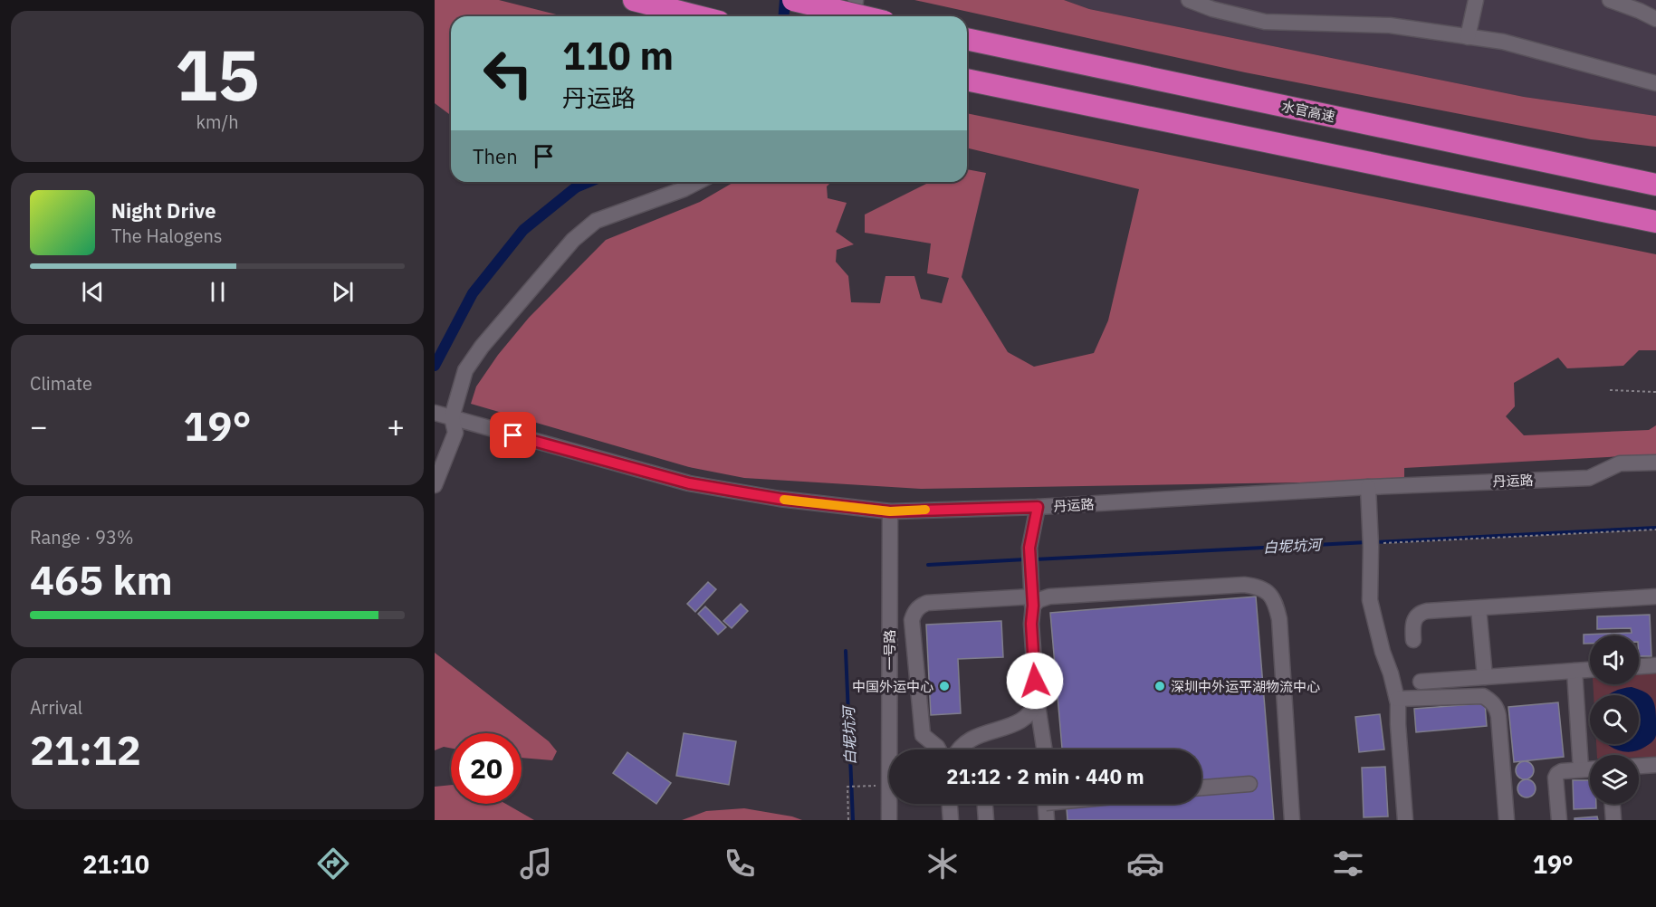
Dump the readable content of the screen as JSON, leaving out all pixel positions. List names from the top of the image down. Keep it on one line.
{"streets":{"highway":["水官高速"],"street":["丹运路","一号路"]},"crossings":[["丹运路","一号路"]],"water":["白坭坑河"],"places":["中国外运中心","深圳中外运平湖物流中心"],"page":{"tile":[["15","km/h"],"Climate",["Range · 93%","465 km"],["Arrival","21:12"]],"turn":["110 m","丹运路"],"then":"Then","song":["Night Drive","The Halogens"],"heat":["−","19°","+"],"limit":"20","trip":"21:12 · 2 min · 440 m","tabs":["21:10","19°"]}}
